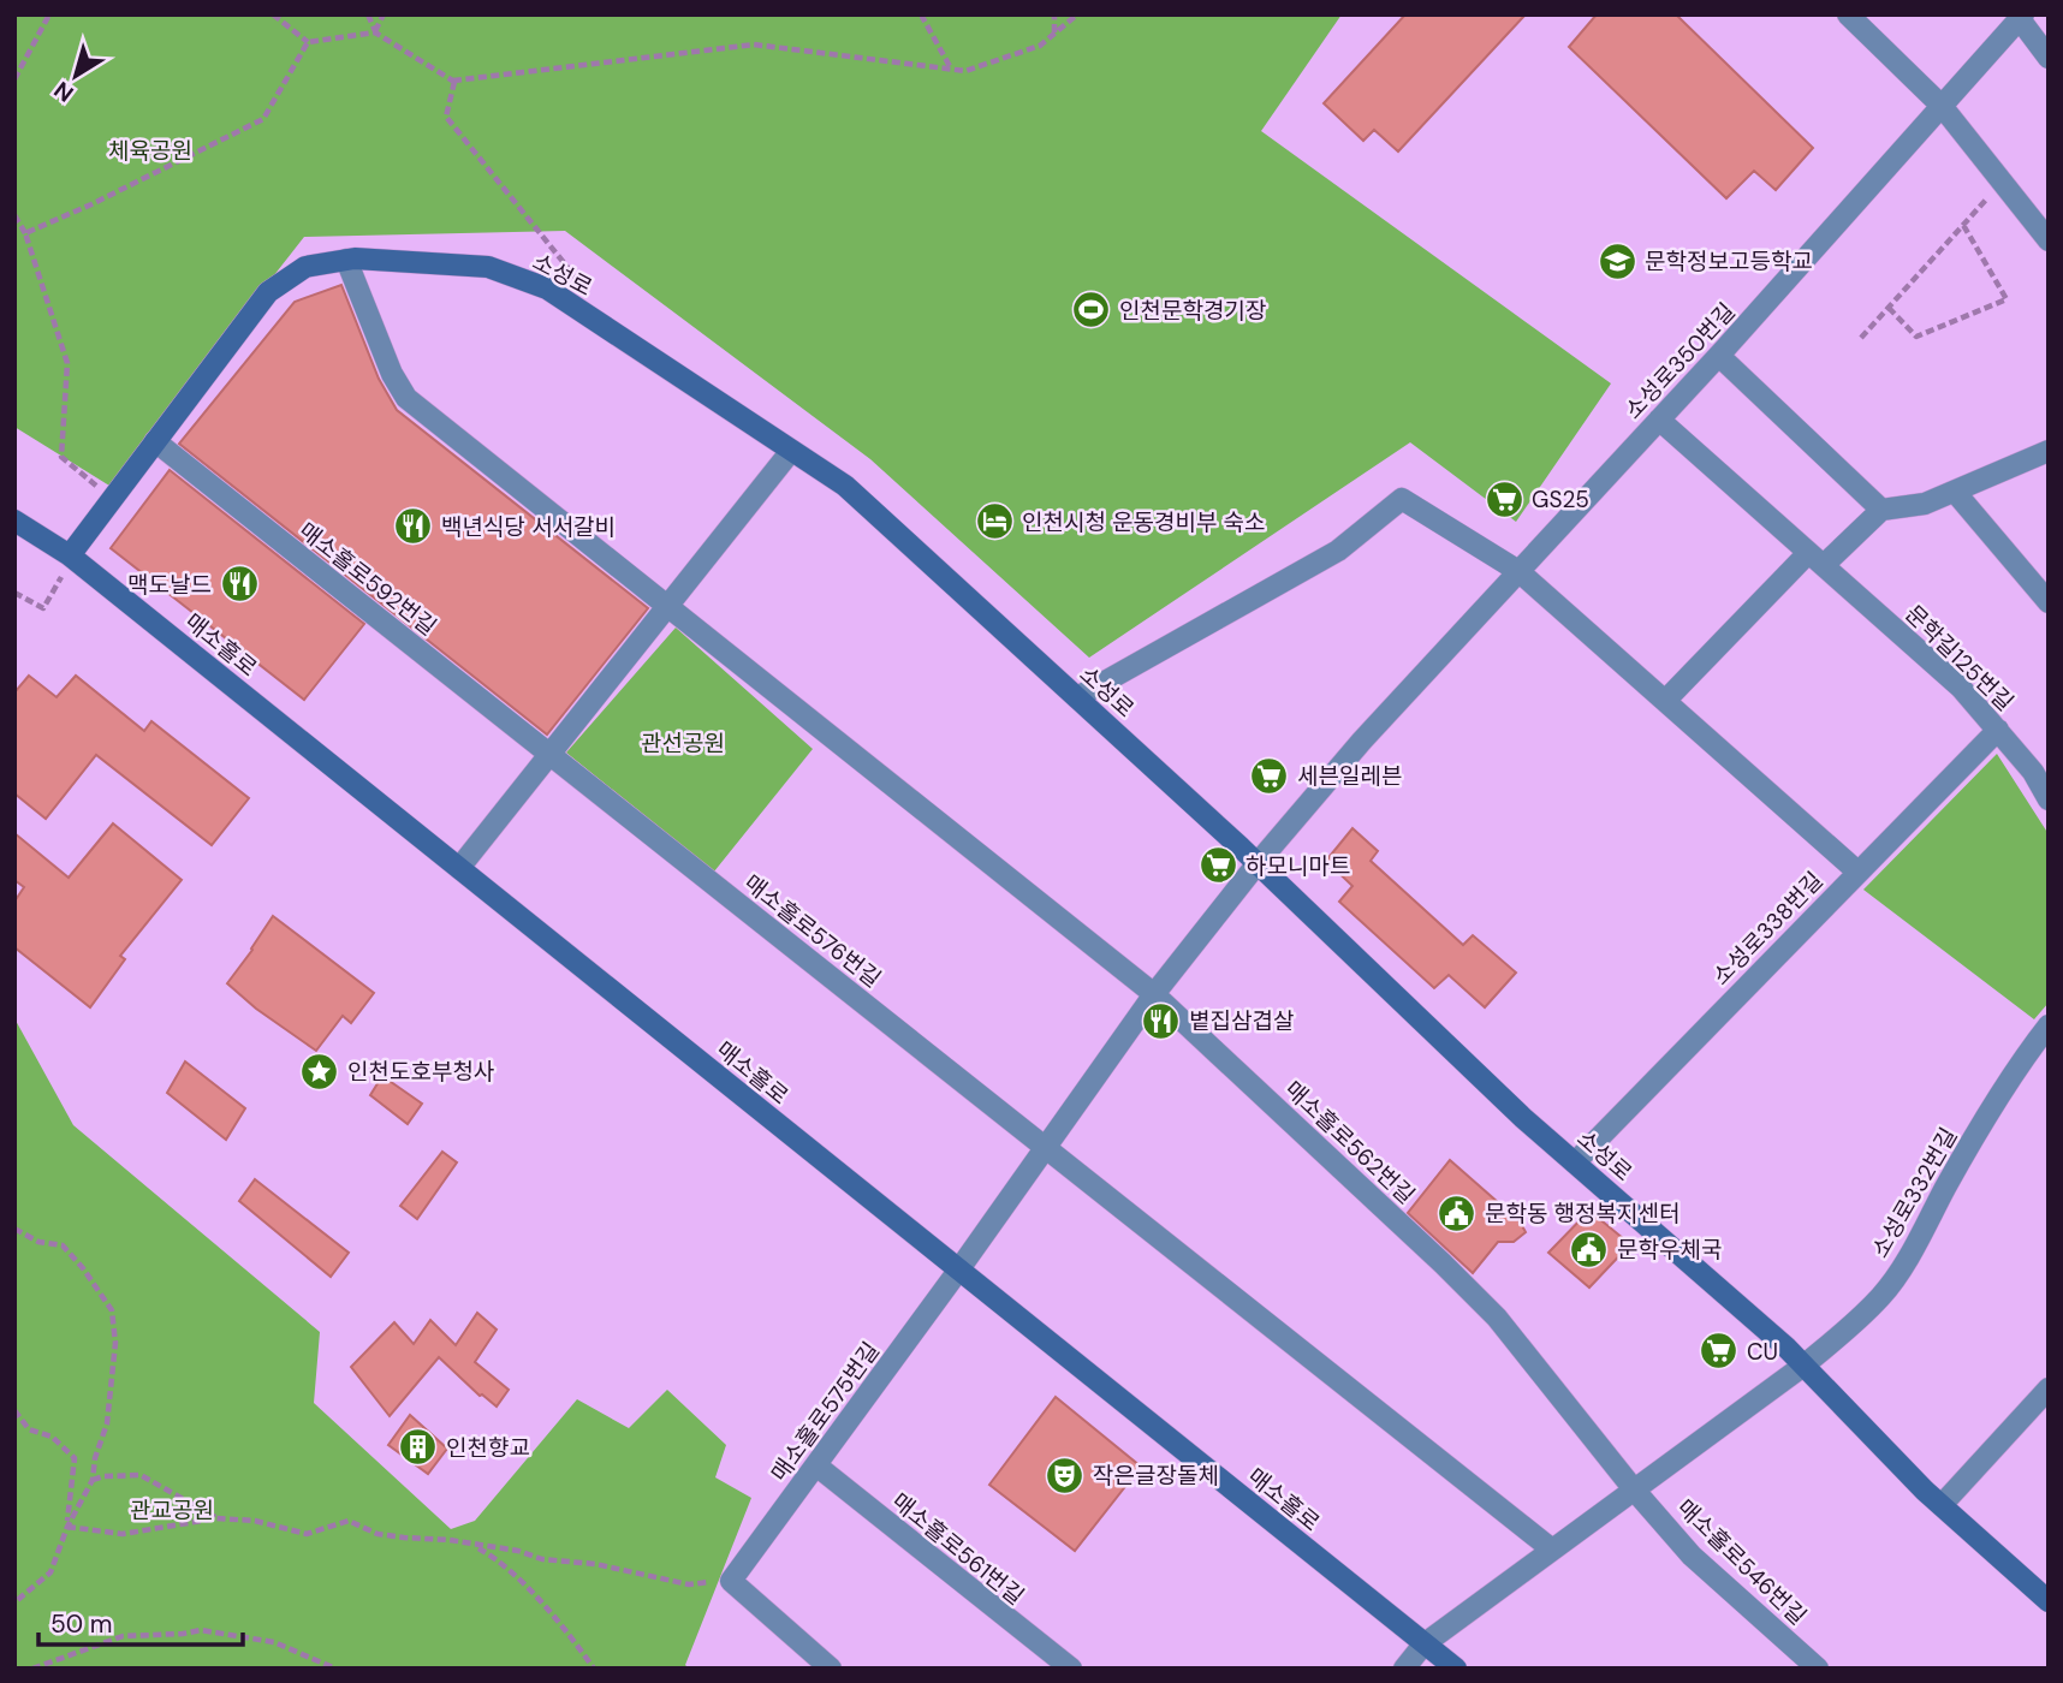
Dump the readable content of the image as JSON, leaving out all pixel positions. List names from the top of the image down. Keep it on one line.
{"streets":{"street":["소성로","소성로350번길","매소홀로592번길","매소홀로","문학길125번길","소성로338번길","매소홀로576번길","매소홀로562번길","소성로332번길","매소홀로575번길","매소홀로561번길","매소홀로546번길"]},"crossings":[["소성로","소성로350번길"],["소성로","매소홀로592번길"],["소성로","매소홀로"],["소성로","소성로338번길"],["소성로","소성로332번길"],["소성로350번길","문학길125번길"],["매소홀로592번길","매소홀로576번길"],["매소홀로","매소홀로575번길"],["문학길125번길","소성로338번길"],["매소홀로562번길","매소홀로546번길"],["매소홀로575번길","매소홀로561번길"]],"parks":["체육공원","관선공원","관교공원"],"places":{"school or university":["문학정보고등학교"],"sports":["인천문학경기장"],"supermarket":["GS25","세븐일레븐","하모니마트","CU"],"hotel":["인천시청 운동경비부 숙소"],"restaurant":["백년식당 서서갈비","맥도날드","볕집삼겹살"],"place":["인천도호부청사"],"public building":["문학동 행정복지센터","문학우체국"],"building":["인천향교"],"theatre":["작은글장돌체"]},"scale_bar":"50 m","north":"bottom left"}
